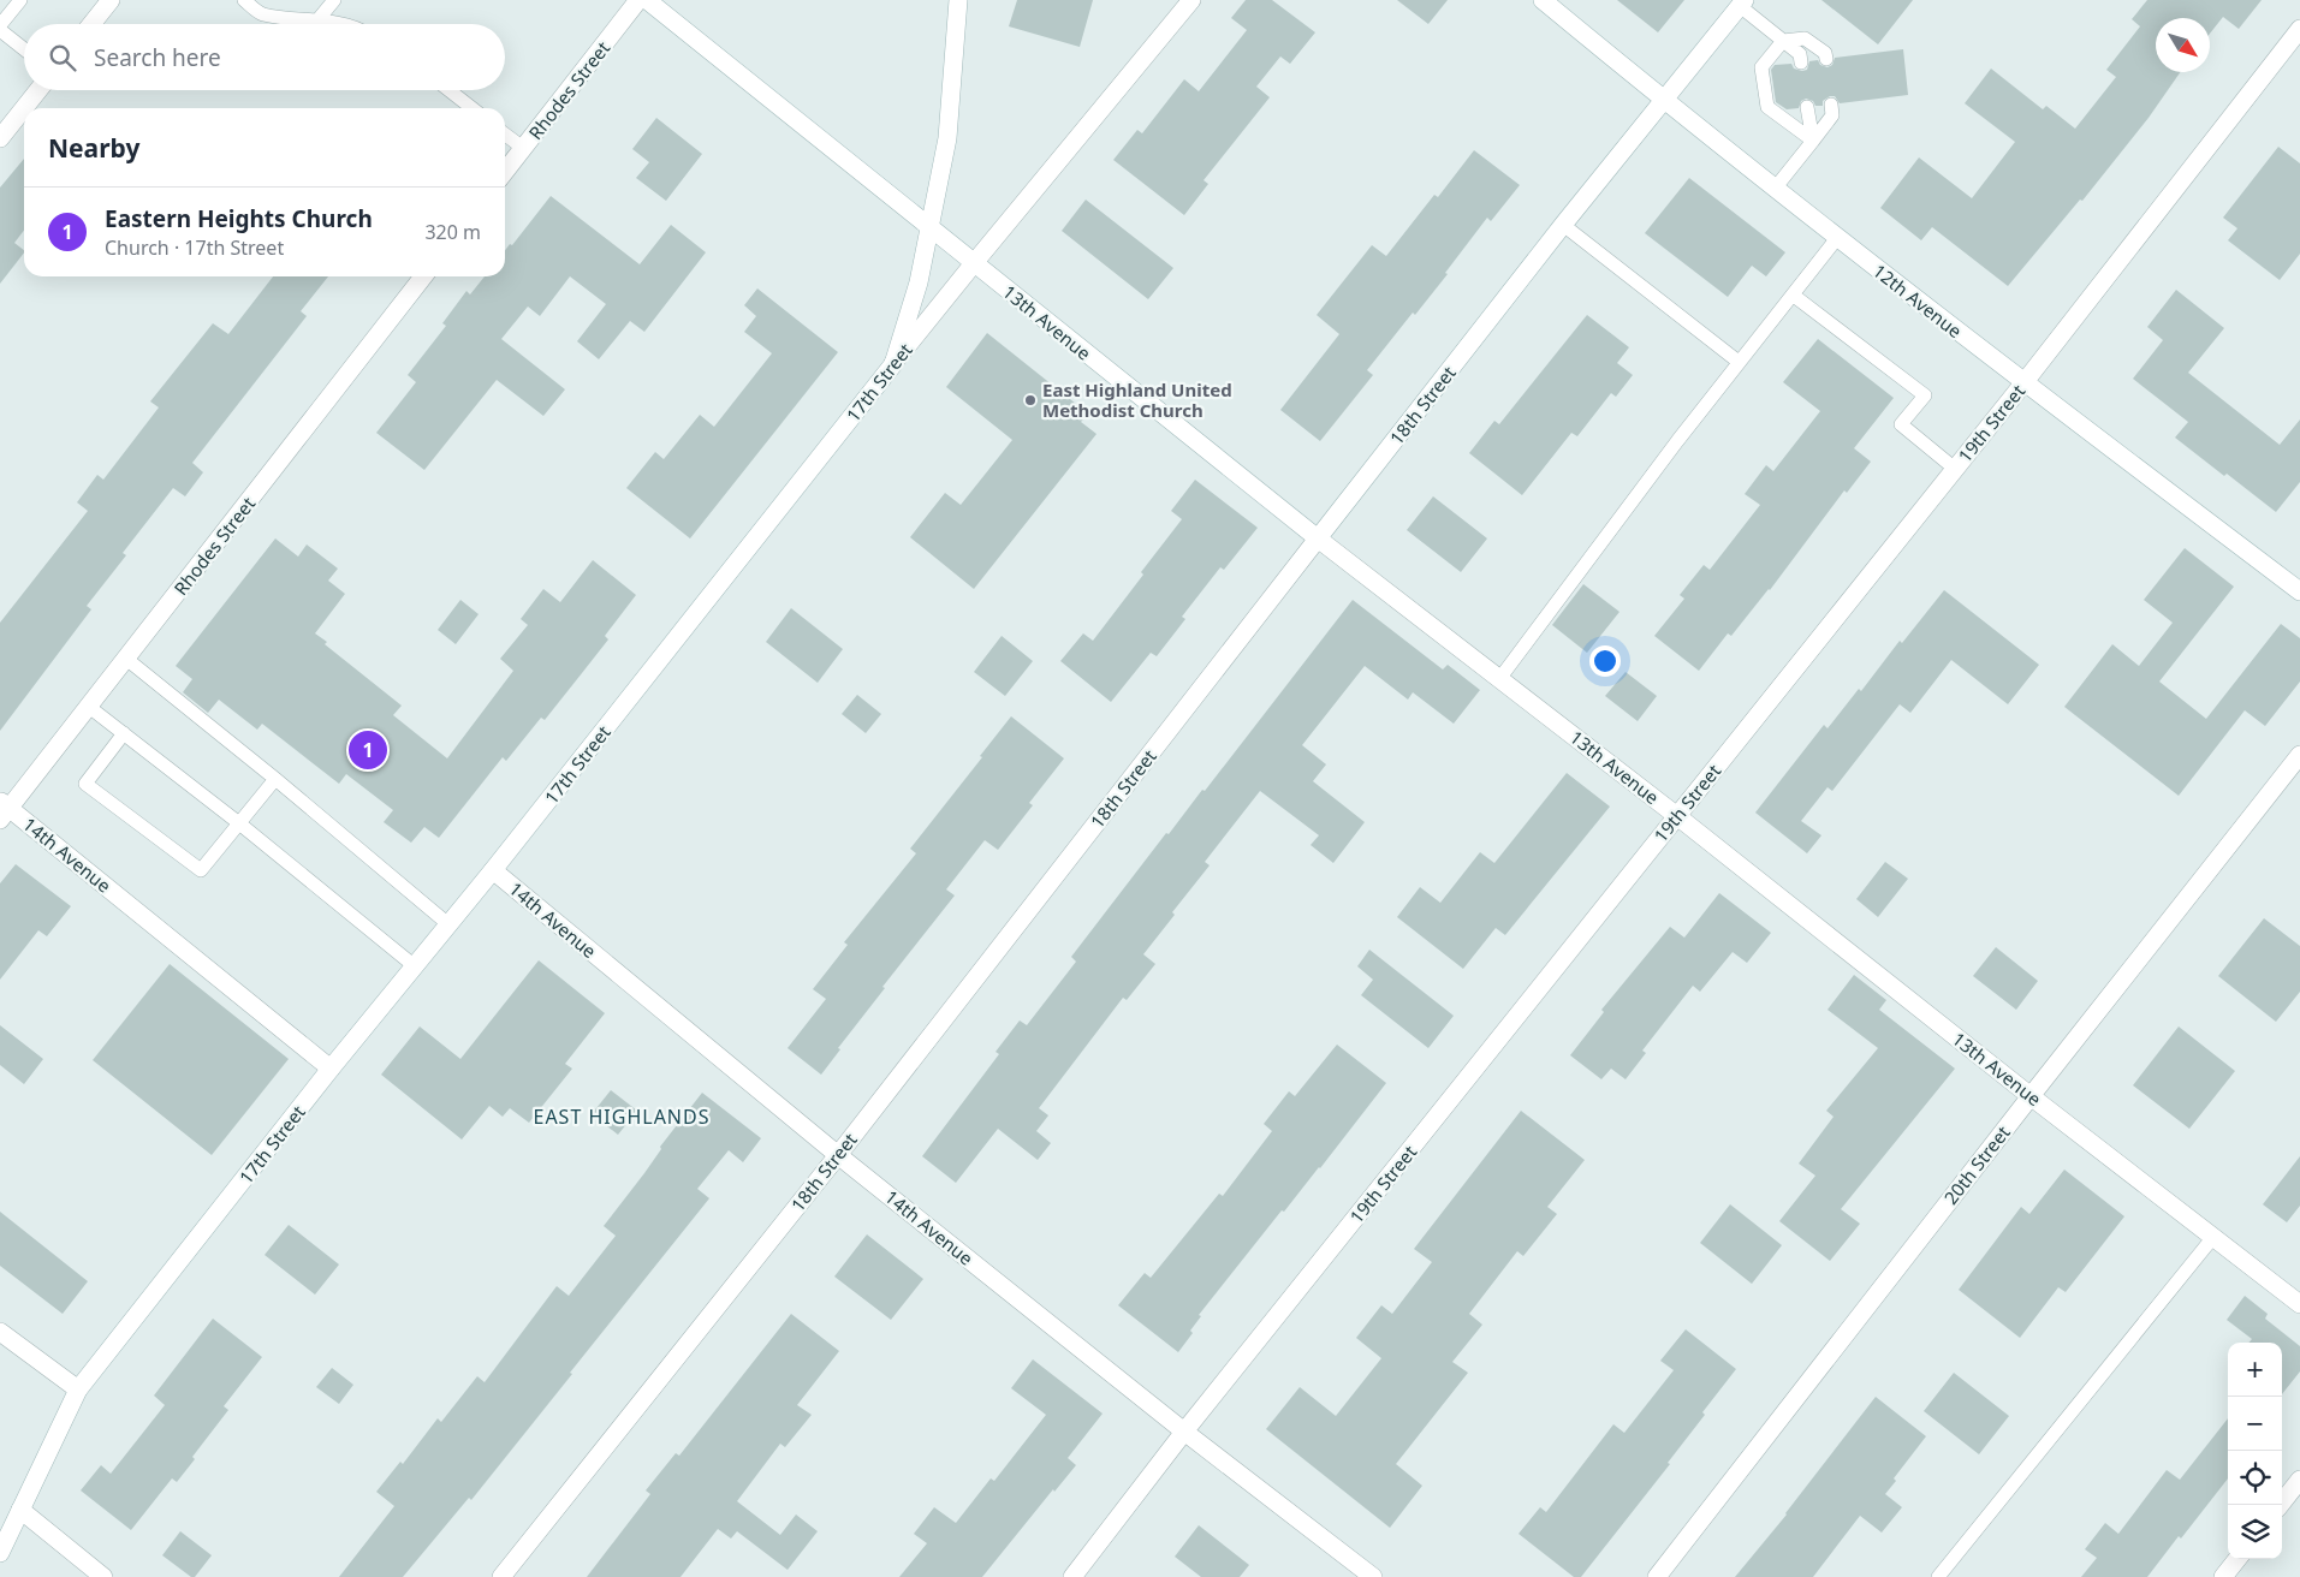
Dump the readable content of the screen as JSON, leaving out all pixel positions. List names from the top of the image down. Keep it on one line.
{"streets":{"street":["Rhodes Street","12th Avenue","13th Avenue","17th Street","18th Street","19th Street","14th Avenue","20th Street"]},"crossings":[["Rhodes Street","14th Avenue"],["12th Avenue","18th Street"],["12th Avenue","19th Street"],["13th Avenue","17th Street"],["13th Avenue","18th Street"],["13th Avenue","19th Street"],["13th Avenue","20th Street"],["17th Street","14th Avenue"],["18th Street","14th Avenue"],["19th Street","14th Avenue"]],"districts":["EAST HIGHLANDS"],"places":["East Highland United Methodist Church"],"north":"bottom right","page":{"search":"Search here","heading":"Nearby","list":[{"mark":"1","name":"Eastern Heights Church","note":"Church · 17th Street","value":"320 m"}],"pins":"1","map_buttons":["+","−"]}}
